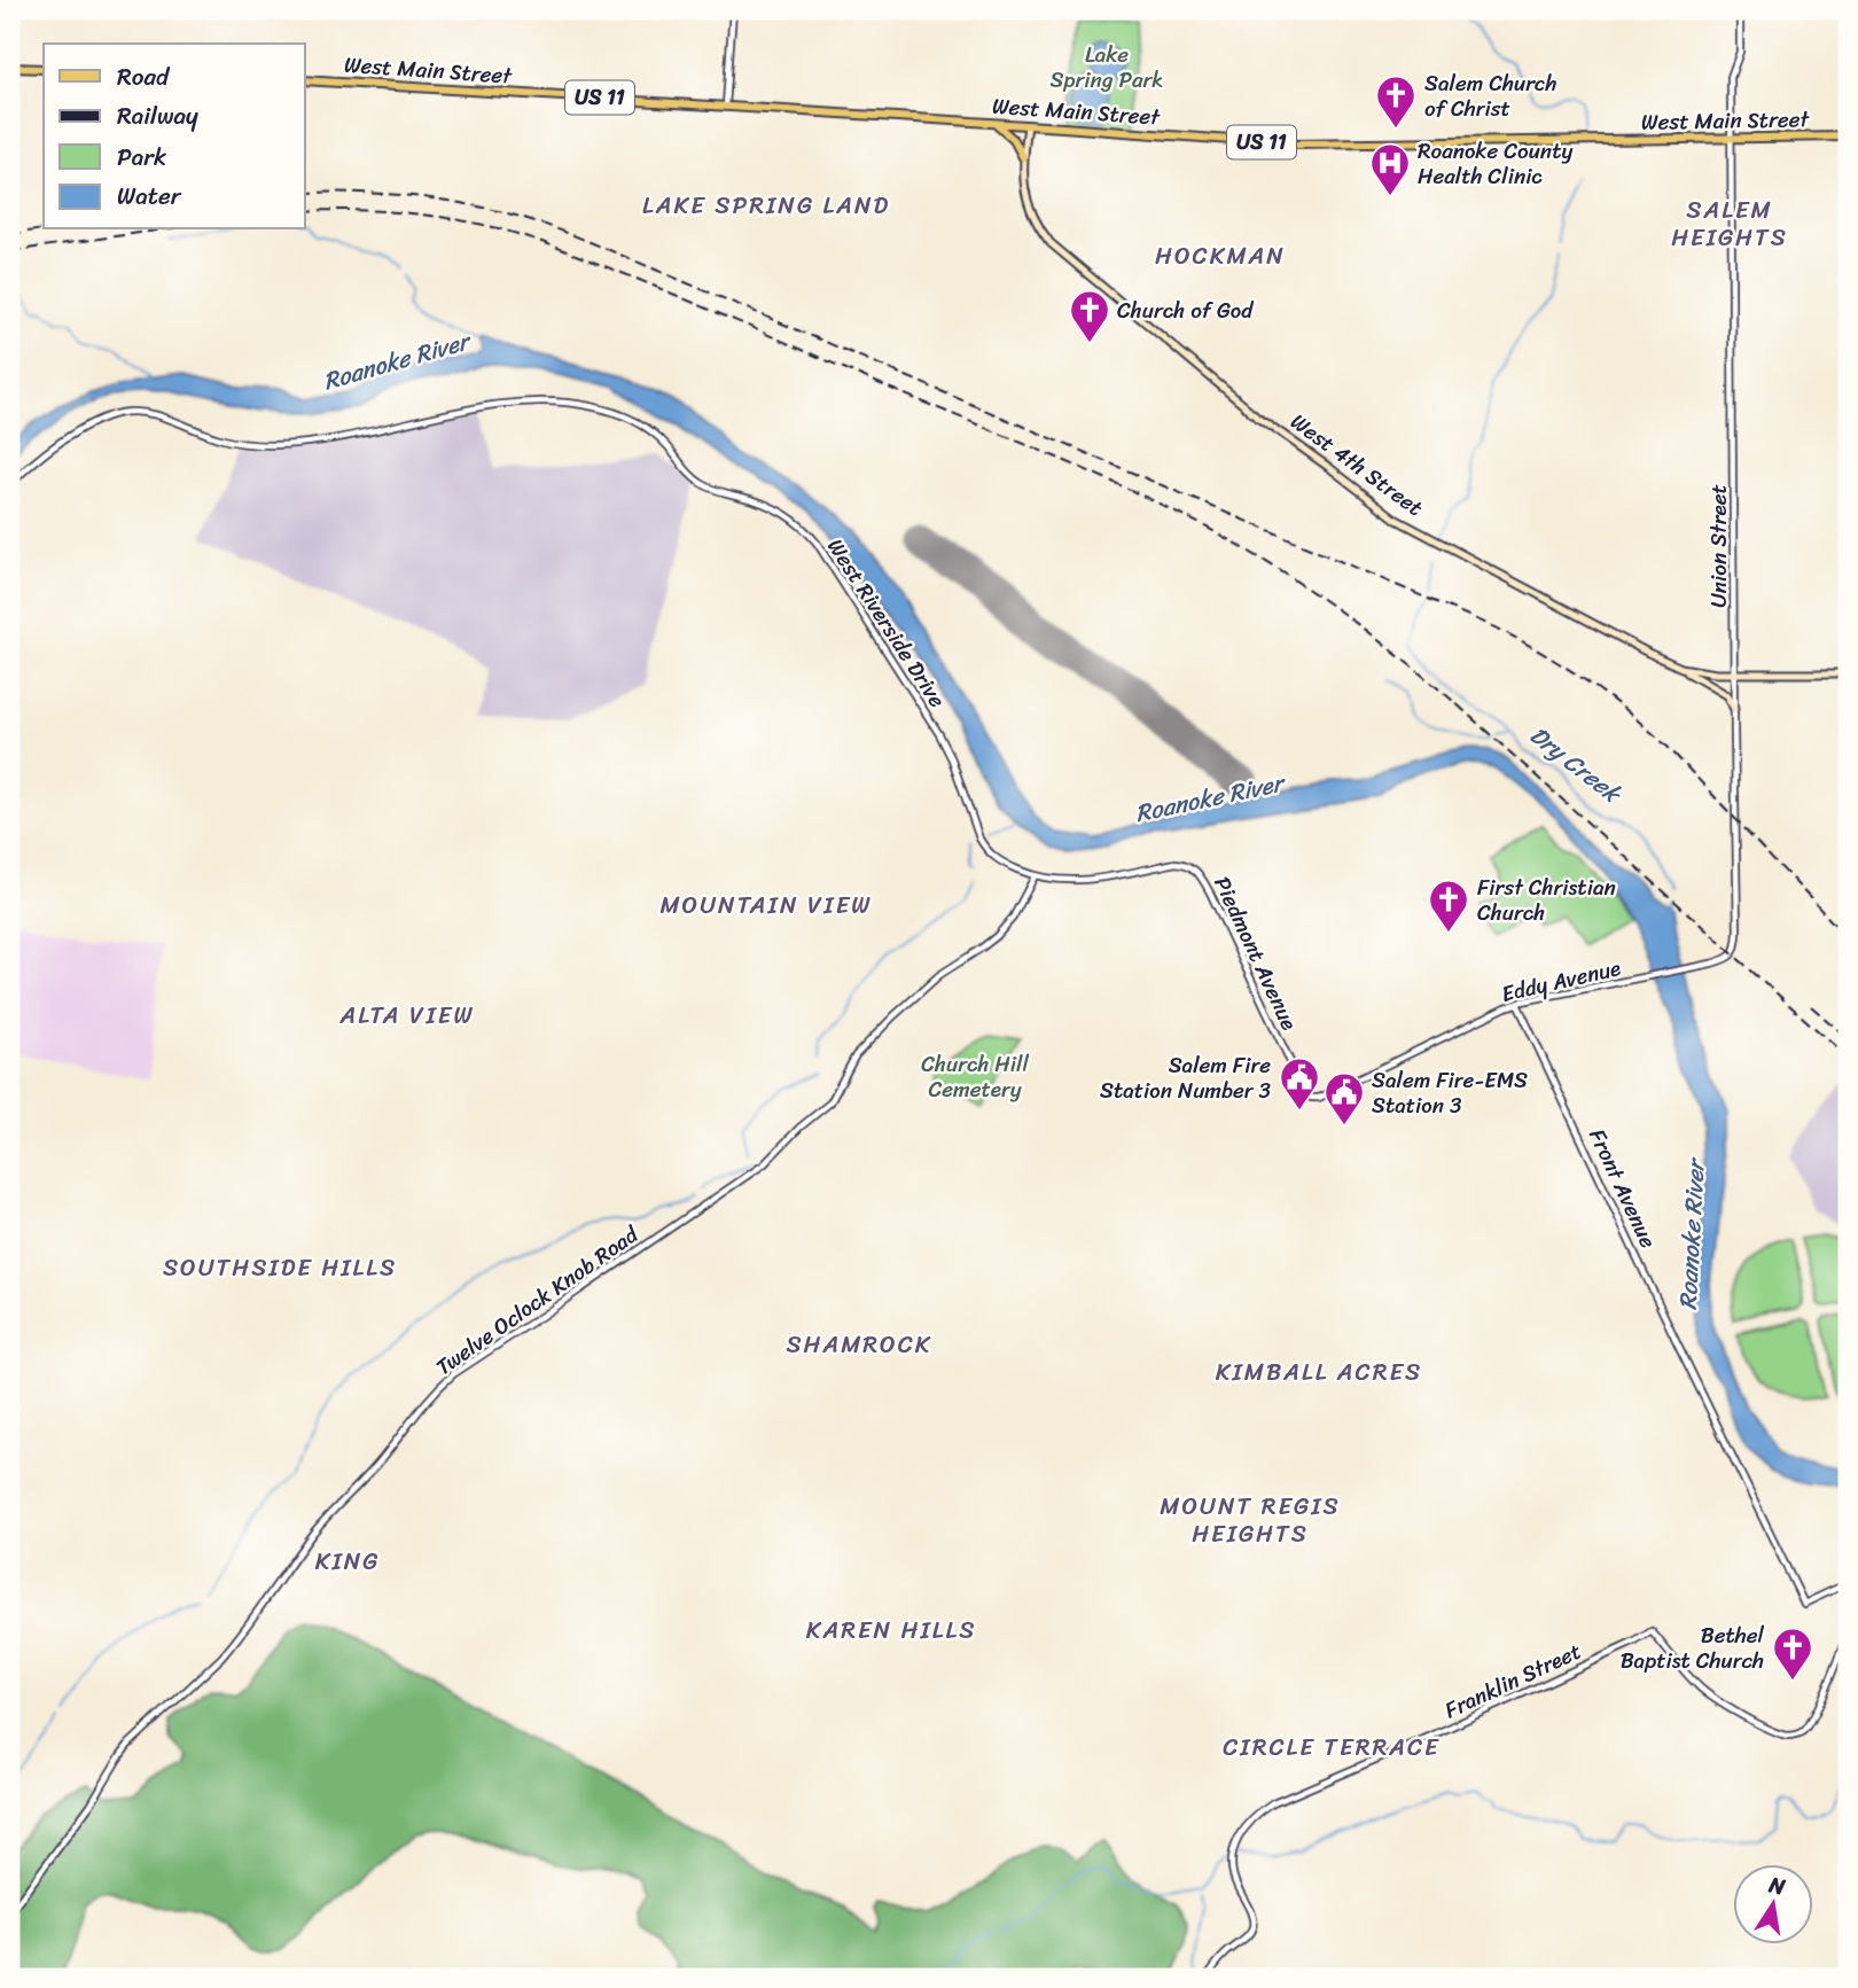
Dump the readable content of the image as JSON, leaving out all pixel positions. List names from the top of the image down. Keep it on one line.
{"streets":{"main road":["West Main Street","US 11","West 4th Street"],"street":["Union Street","West Riverside Drive","Piedmont Avenue","Eddy Avenue","Front Avenue","Twelve Oclock Knob Road","Franklin Street"]},"crossings":[["West Main Street","West 4th Street"],["West Main Street","Union Street"],["West 4th Street","Union Street"],["Union Street","Eddy Avenue"],["West Riverside Drive","Piedmont Avenue"],["West Riverside Drive","Twelve Oclock Knob Road"],["Piedmont Avenue","Eddy Avenue"],["Eddy Avenue","Front Avenue"]],"districts":["LAKE SPRING LAND","SALEM HEIGHTS","HOCKMAN","MOUNTAIN VIEW","ALTA VIEW","SOUTHSIDE HILLS","SHAMROCK","KIMBALL ACRES","MOUNT REGIS HEIGHTS","KING","KAREN HILLS","CIRCLE TERRACE"],"water":["Roanoke River","Dry Creek"],"parks":["Lake Spring Park","Church Hill Cemetery"],"places":{"church":["Salem Church of Christ","Church of God","First Christian Church","Bethel Baptist Church"],"hospital":["Roanoke County Health Clinic"],"public building":["Salem Fire Station Number 3","Salem Fire-EMS Station 3"]},"legend":["Road","Railway","Park","Water"],"north":"top"}
